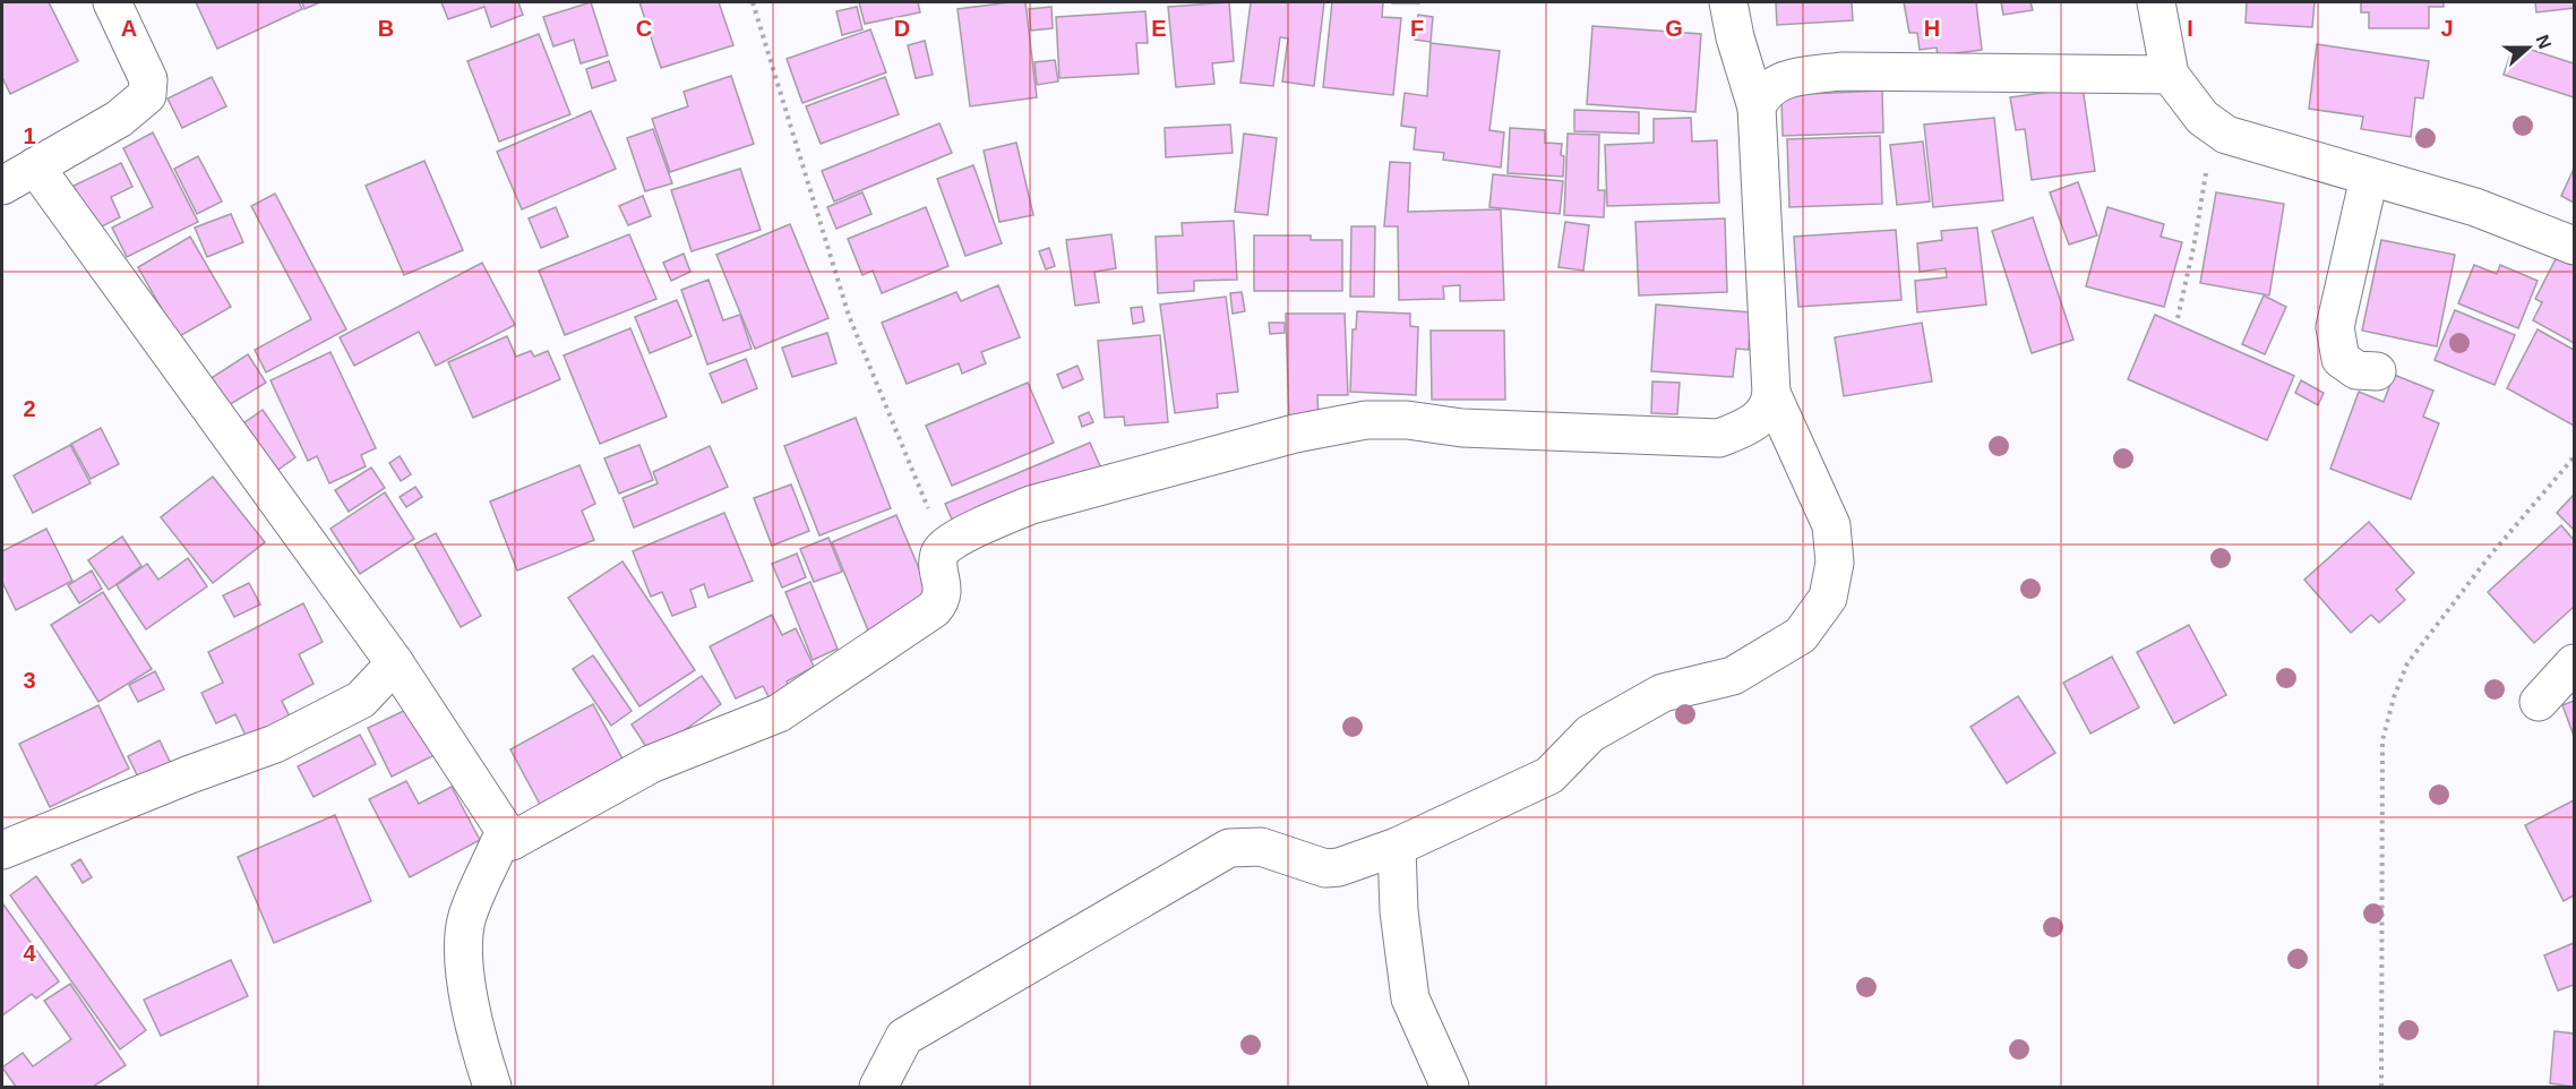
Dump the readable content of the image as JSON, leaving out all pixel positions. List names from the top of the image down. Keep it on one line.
{"north":"right","grid":{"columns":["A","B","C","D","E","F","G","H","I","J"],"rows":["1","2","3","4"]}}
